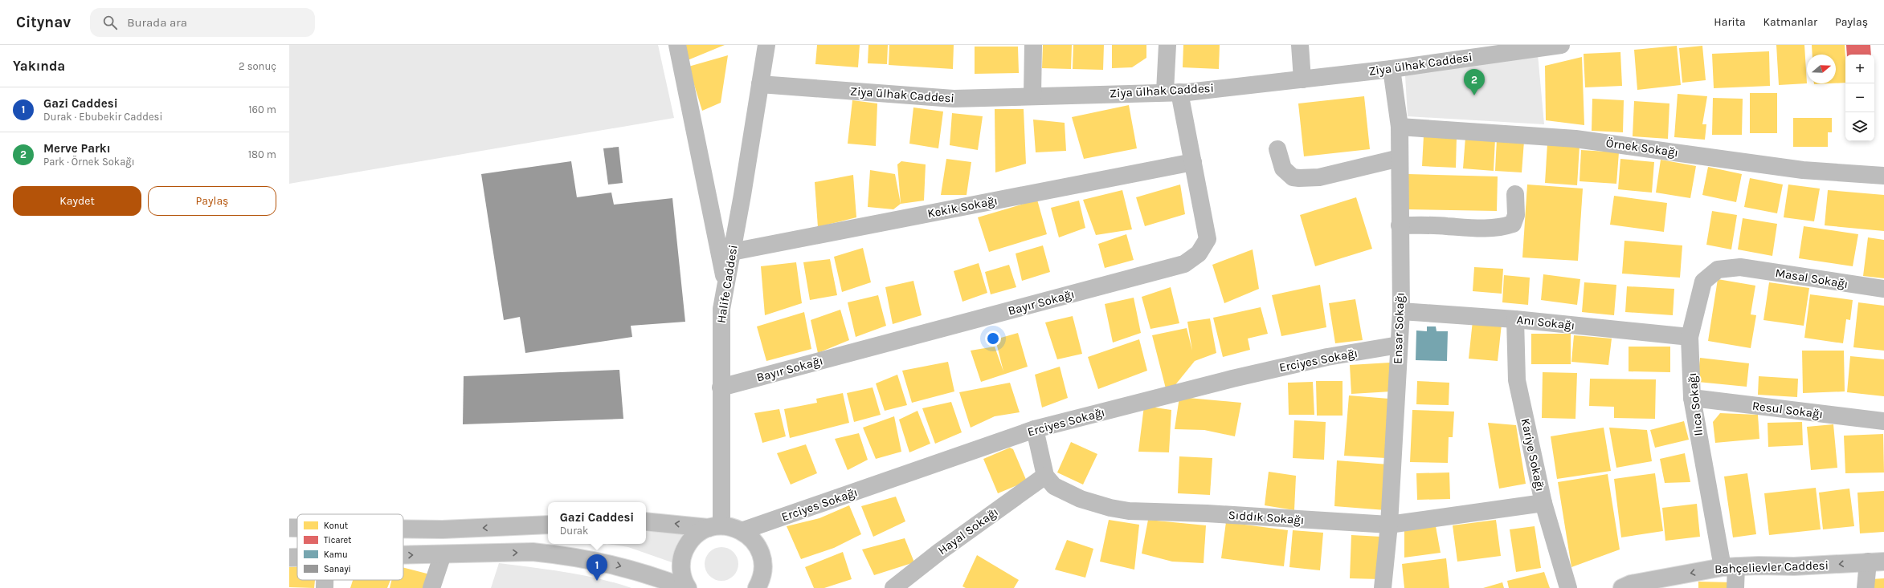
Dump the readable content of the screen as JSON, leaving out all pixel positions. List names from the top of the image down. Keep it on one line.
{"streets":{"street":["Ziya ülhak Caddesi","Örnek Sokağı","Kekik Sokağı","Masal Sokağı","Halife Caddesi","Bayır Sokağı","Anı Sokağı","Ensar Sokağı","Erciyes Sokağı","Ilıca Sokağı","Resul Sokağı","Kariye Sokağı","Sıddık Sokağı","Hayal Sokağı","Bahçelievler Caddesi"]},"crossings":[["Ziya ülhak Caddesi","Halife Caddesi"],["Ziya ülhak Caddesi","Bayır Sokağı"],["Ziya ülhak Caddesi","Ensar Sokağı"],["Örnek Sokağı","Ensar Sokağı"],["Kekik Sokağı","Halife Caddesi"],["Kekik Sokağı","Bayır Sokağı"],["Masal Sokağı","Ilıca Sokağı"],["Halife Caddesi","Bayır Sokağı"],["Anı Sokağı","Ensar Sokağı"],["Anı Sokağı","Ilıca Sokağı"],["Anı Sokağı","Kariye Sokağı"],["Ensar Sokağı","Erciyes Sokağı"],["Ensar Sokağı","Sıddık Sokağı"],["Ilıca Sokağı","Resul Sokağı"],["Ilıca Sokağı","Bahçelievler Caddesi"],["Kariye Sokağı","Sıddık Sokağı"],["Sıddık Sokağı","Hayal Sokağı"]],"one_way":["Bahçelievler Caddesi"],"legend":["Konut","Ticaret","Kamu","Sanayi"],"north":"right","page":{"header":"Citynav","search":"Burada ara","nav":["Harita","Katmanlar","Paylaş"],"heading":["Yakında","2 sonuç"],"map_buttons":["+","−"],"pins":["2","1"],"list":[{"mark":"1","name":"Gazi Caddesi","note":"Durak · Ebubekir Caddesi","value":"160 m"},{"mark":"2","name":"Merve Parkı","note":"Park · Örnek Sokağı","value":"180 m"}],"buttons":["Kaydet","Paylaş"],"popup":["Gazi Caddesi","Durak"]}}
